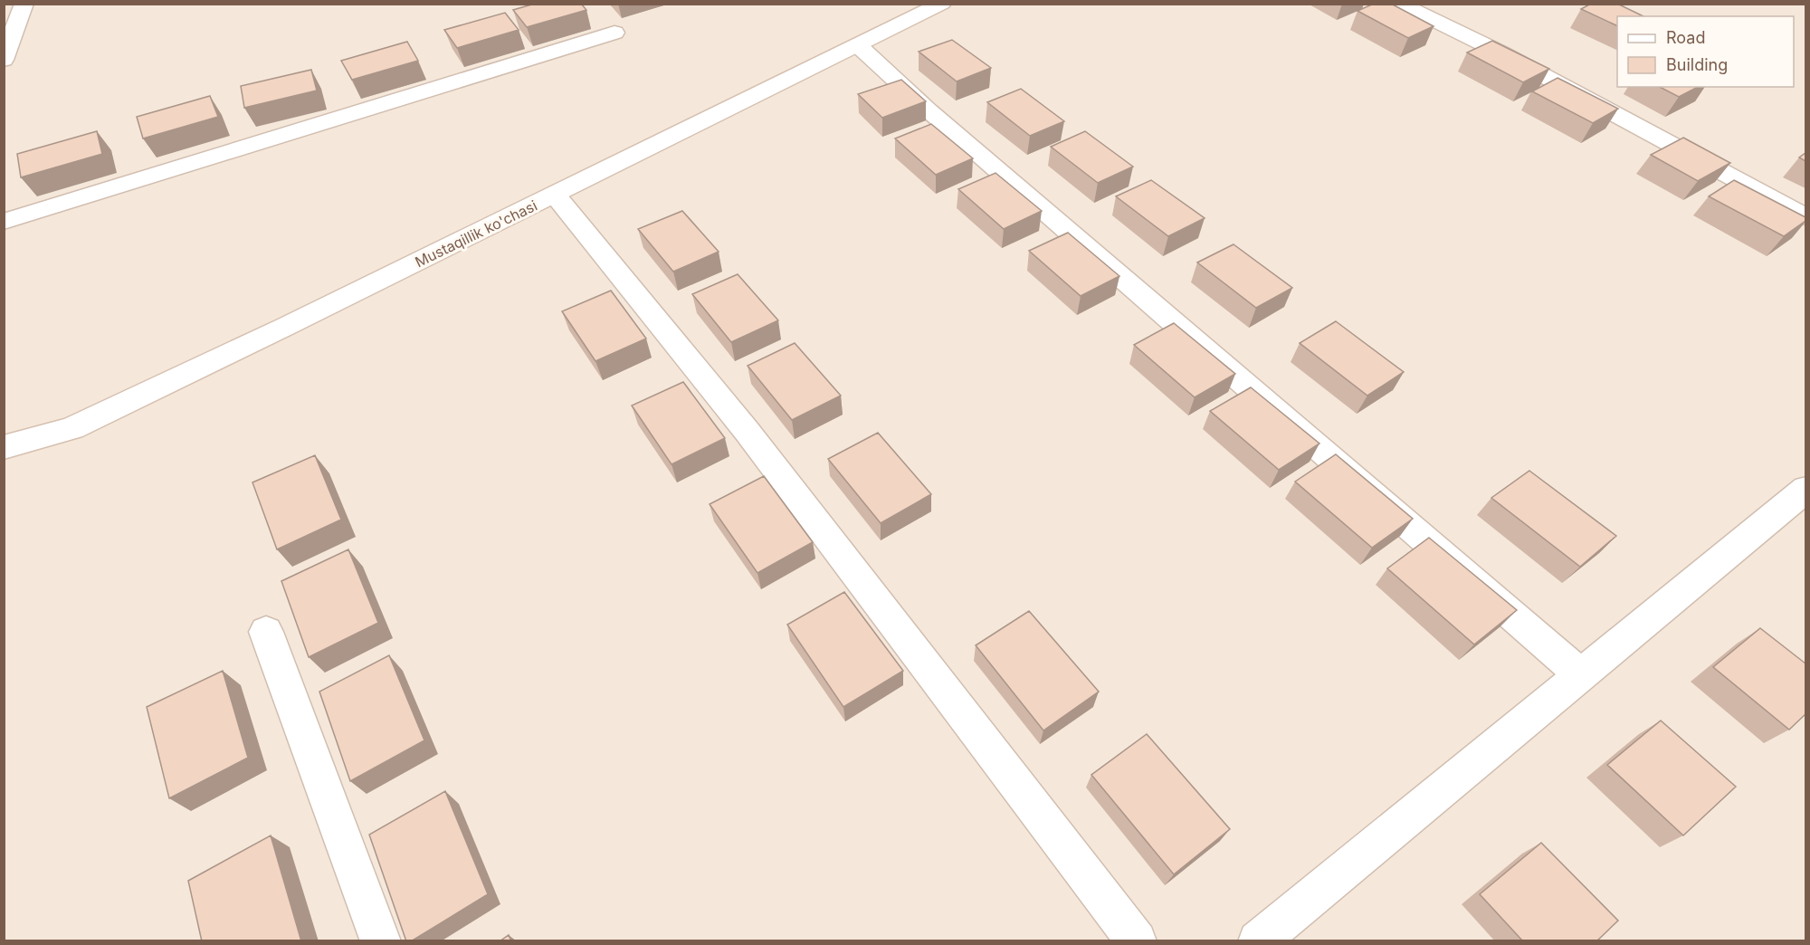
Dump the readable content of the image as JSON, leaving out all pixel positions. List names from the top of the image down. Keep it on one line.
{"streets":{"street":["Mustaqillik ko'chasi"]},"legend":["Road","Building"]}
